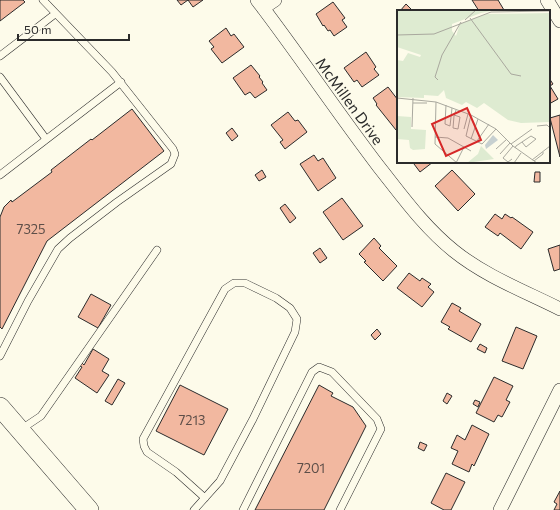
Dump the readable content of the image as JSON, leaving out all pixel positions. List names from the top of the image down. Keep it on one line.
{"streets":{"street":["McMillen Drive"]},"house_numbers":["7325","7213","7201"],"scale_bar":"50 m"}
